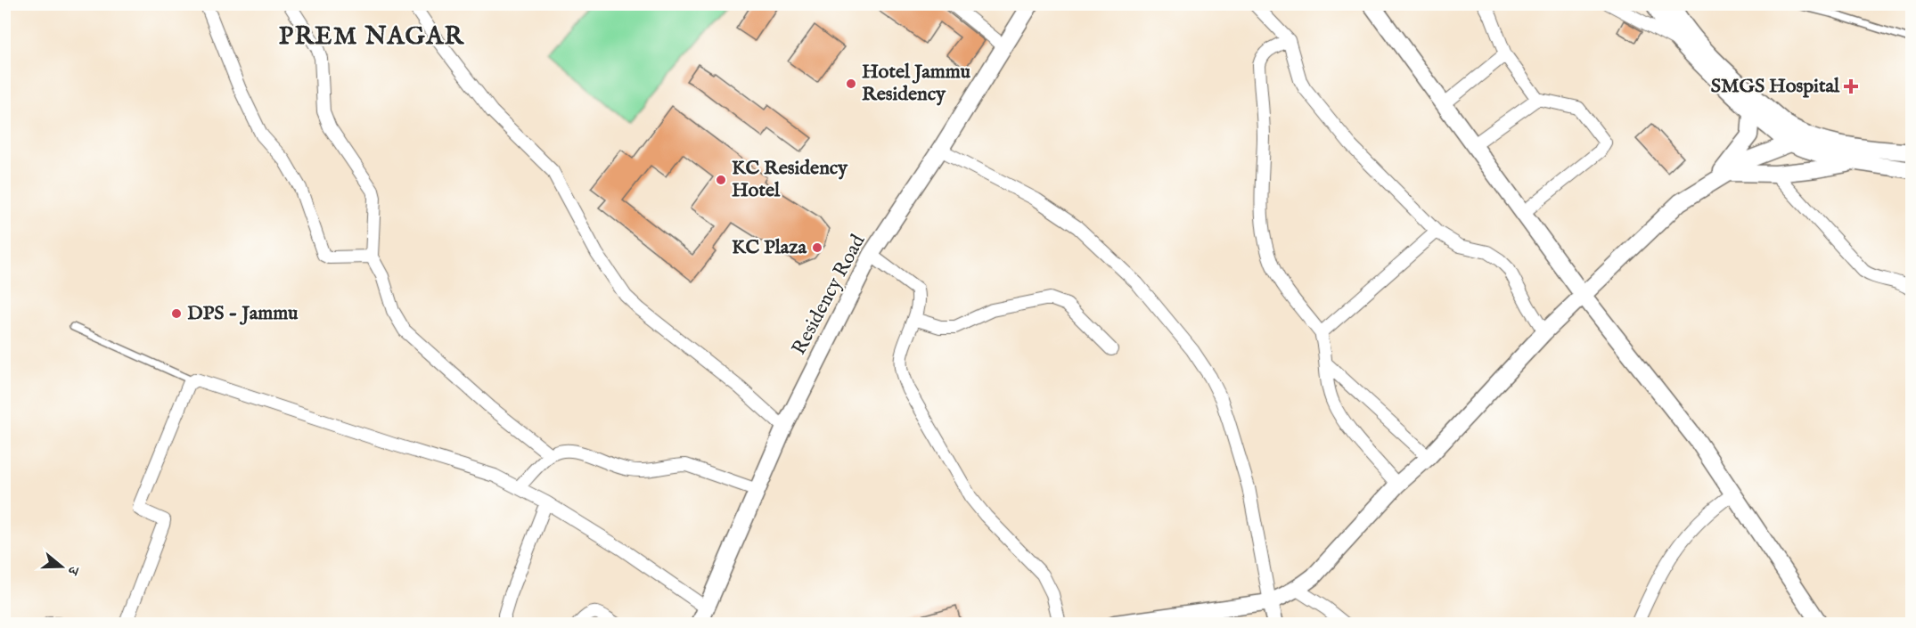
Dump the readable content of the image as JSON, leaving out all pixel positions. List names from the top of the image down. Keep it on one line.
{"streets":{"main road":["Residency Road"]},"districts":["PREM NAGAR"],"places":{"other":["Hotel Jammu Residency","KC Residency Hotel","KC Plaza","DPS - Jammu"],"health":["SMGS Hospital"]},"north":"right"}
